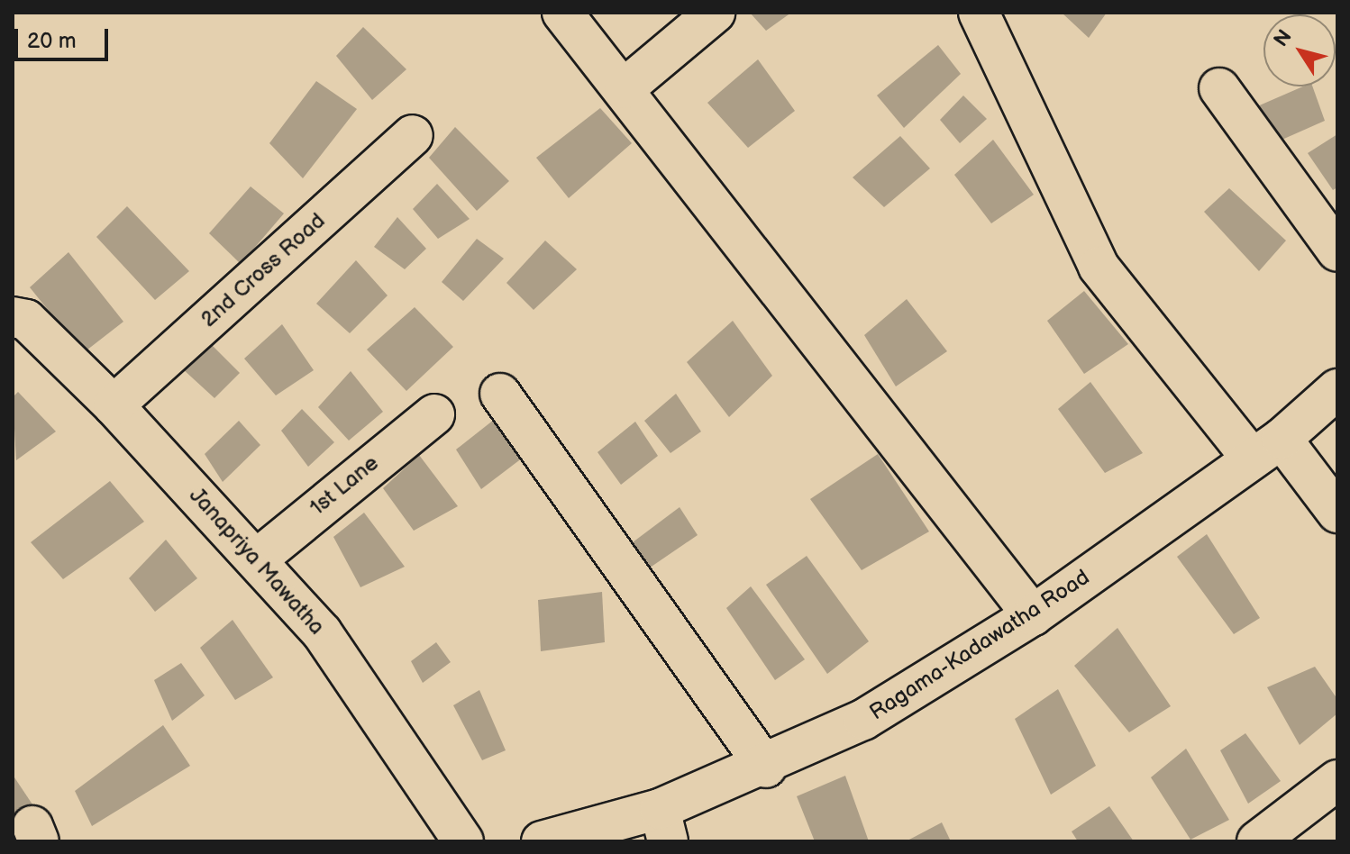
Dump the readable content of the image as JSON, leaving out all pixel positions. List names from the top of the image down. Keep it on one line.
{"streets":{"street":["2nd Cross Road","1st Lane","Janapriya Mawatha","Ragama-Kadawatha Road"]},"crossings":[["2nd Cross Road","Janapriya Mawatha"],["1st Lane","Janapriya Mawatha"]],"scale_bar":"20 m","north":"top left"}
